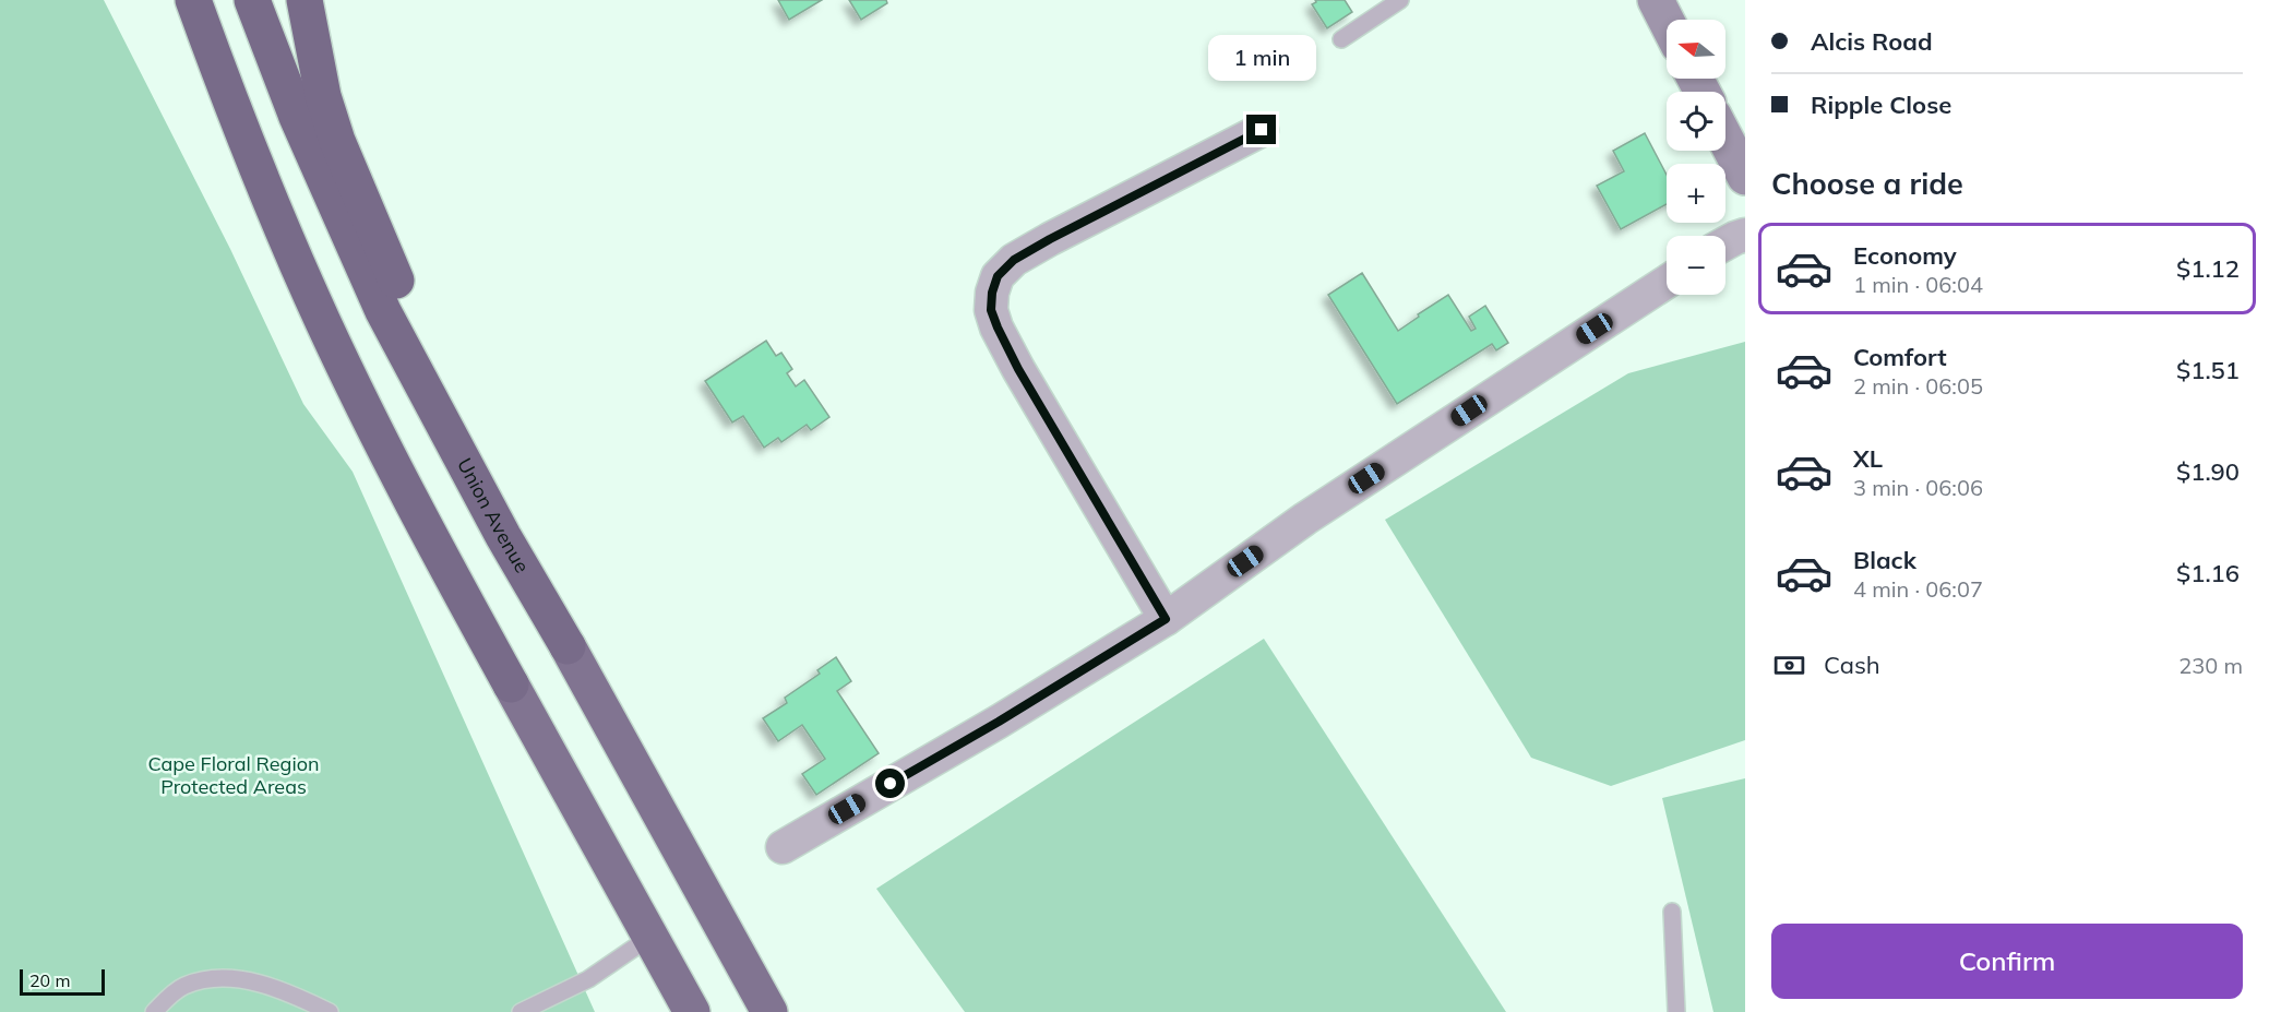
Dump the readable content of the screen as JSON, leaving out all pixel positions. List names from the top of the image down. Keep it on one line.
{"streets":{"highway":["Union Avenue"]},"parks":["Cape Floral Region Protected Areas"],"scale_bar":"20 m","north":"left","page":{"banner":["Alcis Road","Ripple Close"],"map_buttons":["+","−"],"bubble":"1 min","heading":"Choose a ride","list":[{"name":"Economy","note":"1 min · 06:04","value":"$1.12"},{"name":"Comfort","note":"2 min · 06:05","value":"$1.51"},{"name":"XL","note":"3 min · 06:06","value":"$1.90"},{"name":"Black","note":"4 min · 06:07","value":"$1.16"}],"pay":["Cash","230 m"],"buttons":"Confirm","scale":"20 m"}}
